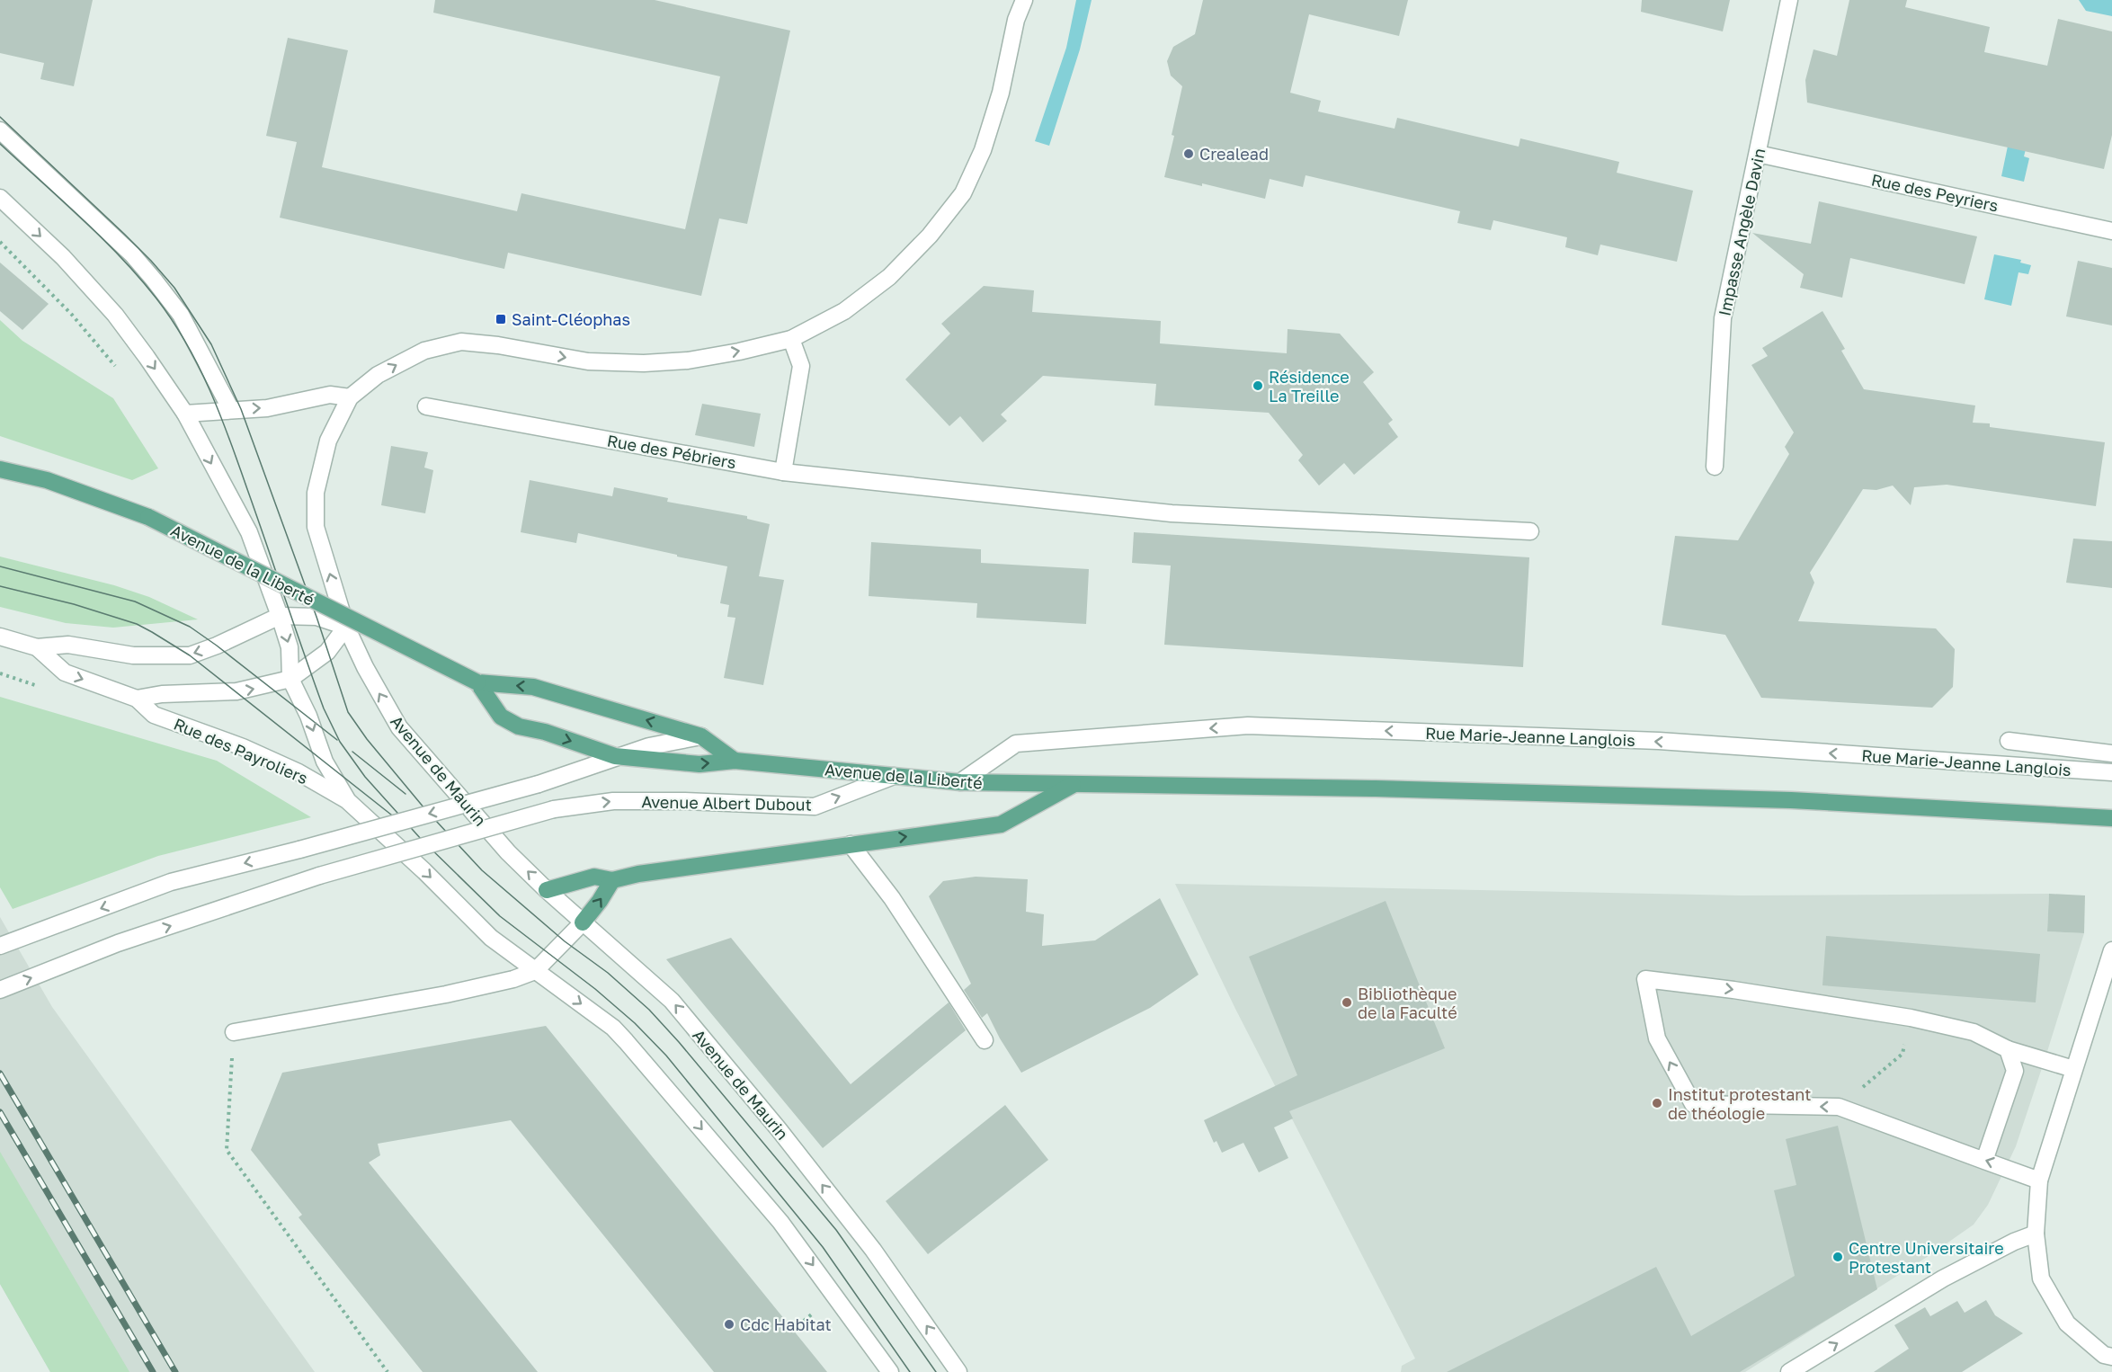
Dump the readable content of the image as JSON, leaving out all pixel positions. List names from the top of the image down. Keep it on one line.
{"streets":{"main road":["Avenue de la Liberté"],"street":["Rue des Peyriers","Impasse Angèle Davin","Rue des Pébriers","Rue Marie-Jeanne Langlois","Rue des Payroliers","Avenue de Maurin","Avenue Albert Dubout"]},"crossings":[["Rue des Peyriers","Impasse Angèle Davin"],["Avenue de la Liberté","Rue Marie-Jeanne Langlois"],["Avenue de la Liberté","Avenue Albert Dubout"]],"one_way":["Rue Marie-Jeanne Langlois"],"places":{"other":["Crealead","Résidence La Treille","Bibliothèque de la Faculté","Institut protestant de théologie","Centre Universitaire Protestant","Cdc Habitat"],"transit":["Saint-Cléophas"]}}
